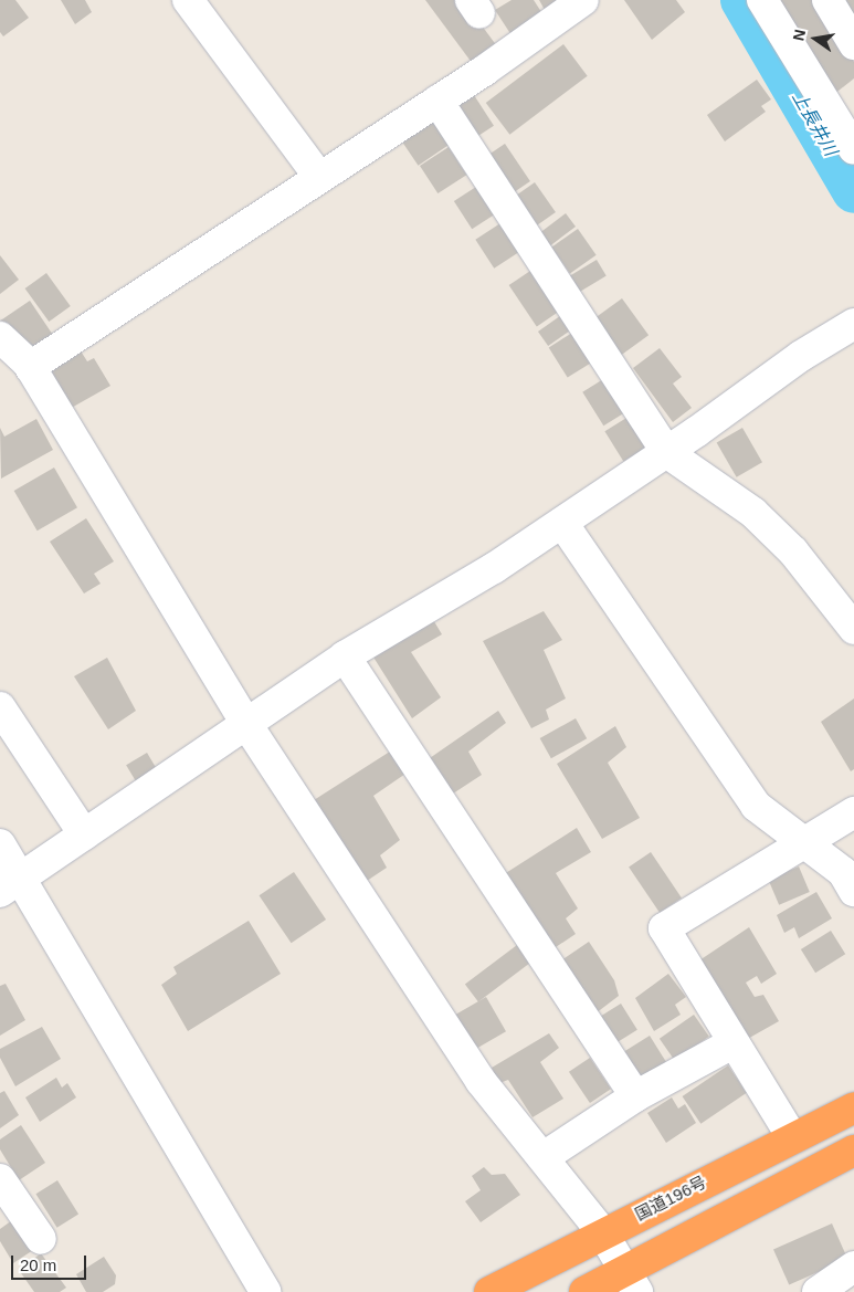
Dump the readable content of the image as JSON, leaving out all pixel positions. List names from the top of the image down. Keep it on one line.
{"streets":{"highway":["国道196号"]},"water":["上長井川"],"scale_bar":"20 m","north":"left"}
